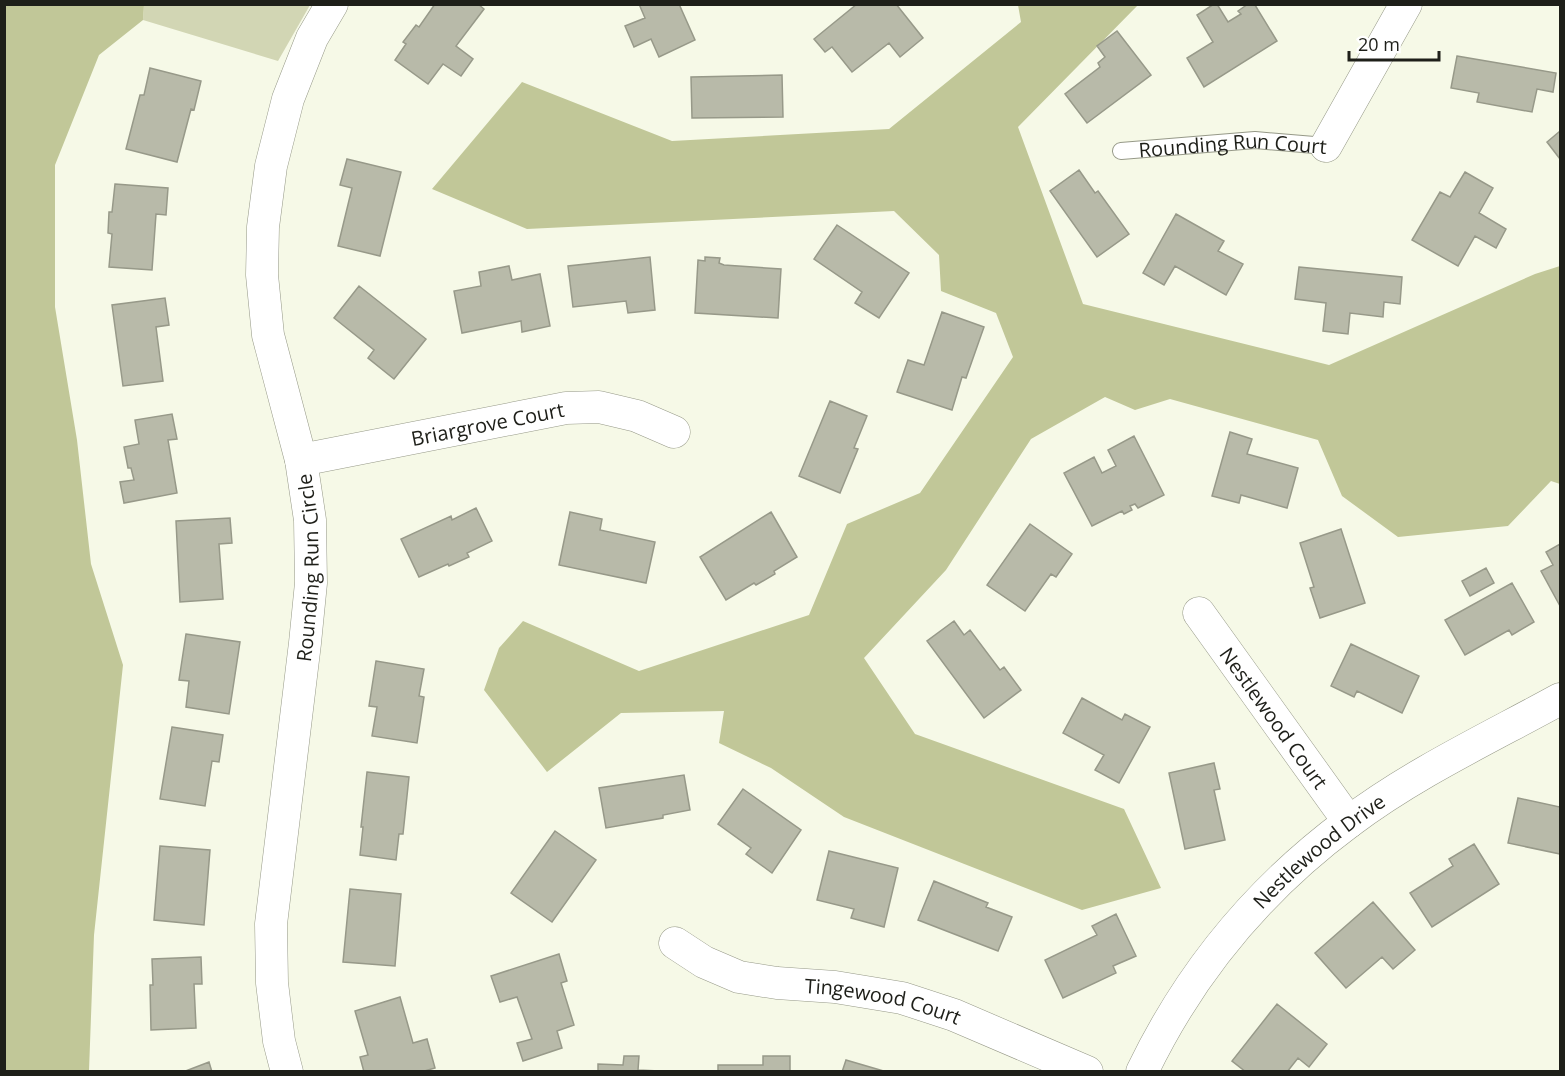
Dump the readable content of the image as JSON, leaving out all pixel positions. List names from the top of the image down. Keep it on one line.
{"streets":{"street":["Rounding Run Court","Briargrove Court","Rounding Run Circle","Nestlewood Court","Nestlewood Drive","Tingewood Court"]},"crossings":[["Briargrove Court","Rounding Run Circle"],["Nestlewood Court","Nestlewood Drive"]],"scale_bar":"20 m"}
